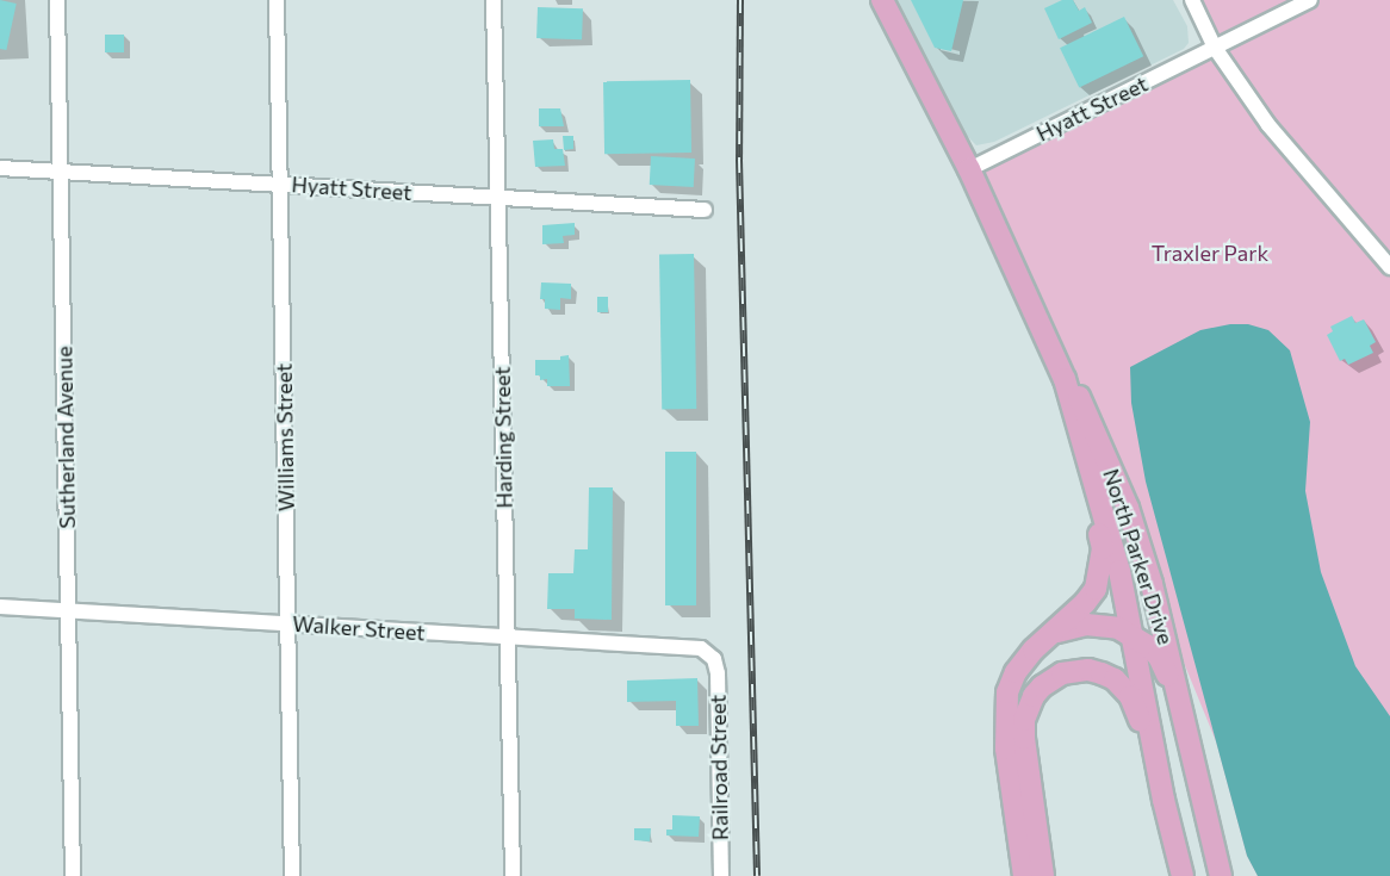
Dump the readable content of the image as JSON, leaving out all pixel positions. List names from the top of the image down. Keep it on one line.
{"streets":{"main road":["North Parker Drive"],"street":["Hyatt Street","Sutherland Avenue","Williams Street","Harding Street","Walker Street","Railroad Street"]},"crossings":[["Hyatt Street","Sutherland Avenue"],["Hyatt Street","Williams Street"],["Hyatt Street","Harding Street"],["Hyatt Street","North Parker Drive"],["Sutherland Avenue","Walker Street"],["Williams Street","Walker Street"],["Harding Street","Walker Street"],["Walker Street","Railroad Street"]],"parks":["Traxler Park"]}
